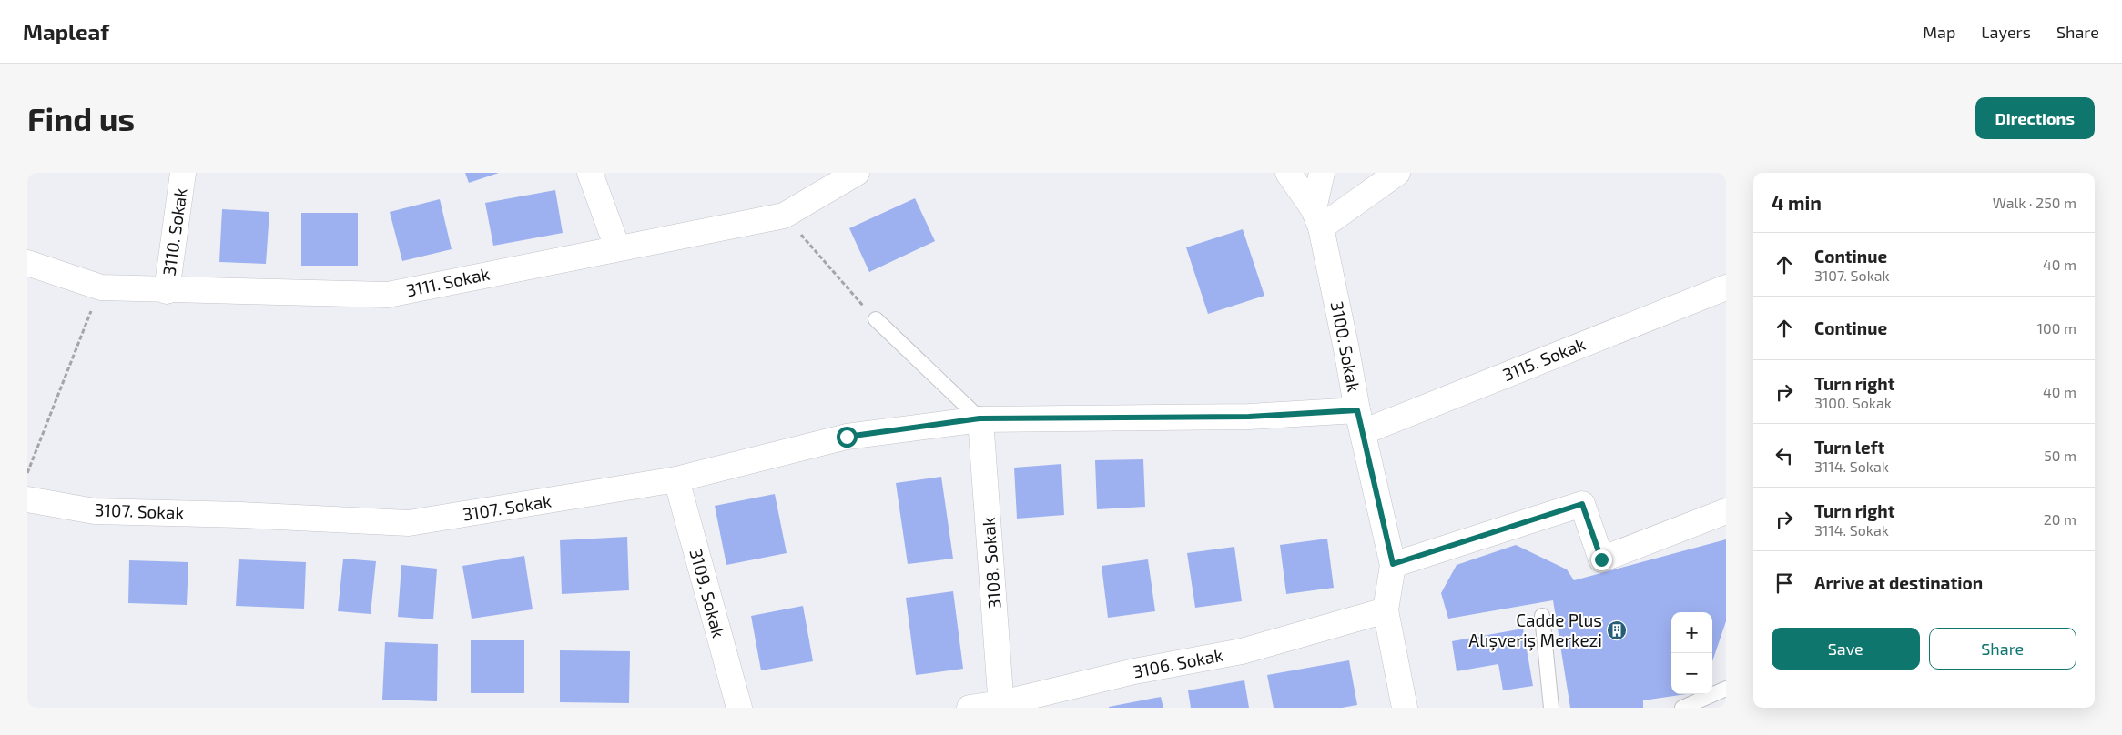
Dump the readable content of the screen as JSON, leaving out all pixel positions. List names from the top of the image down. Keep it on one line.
{"streets":{"street":["3110. Sokak","3111. Sokak","3100. Sokak","3115. Sokak","3107. Sokak","3108. Sokak","3109. Sokak","3106. Sokak"]},"crossings":[["3110. Sokak","3111. Sokak"],["3100. Sokak","3115. Sokak"],["3100. Sokak","3106. Sokak"],["3115. Sokak","3107. Sokak"],["3115. Sokak","3108. Sokak"],["3107. Sokak","3108. Sokak"],["3107. Sokak","3109. Sokak"],["3108. Sokak","3106. Sokak"]],"places":{"building":["Cadde Plus Alışveriş Merkezi"]},"page":{"header":"Mapleaf","nav":["Map","Layers","Share"],"buttons":["Directions",["Save","Share"]],"title":"Find us","heading":["4 min","Walk · 250 m"],"list":[["Continue","3107. Sokak","40 m"],["Continue","100 m"],["Turn right","3100. Sokak","40 m"],["Turn left","3114. Sokak","50 m"],["Turn right","3114. Sokak","20 m"],"Arrive at destination"],"map_buttons":["+","−"]}}
